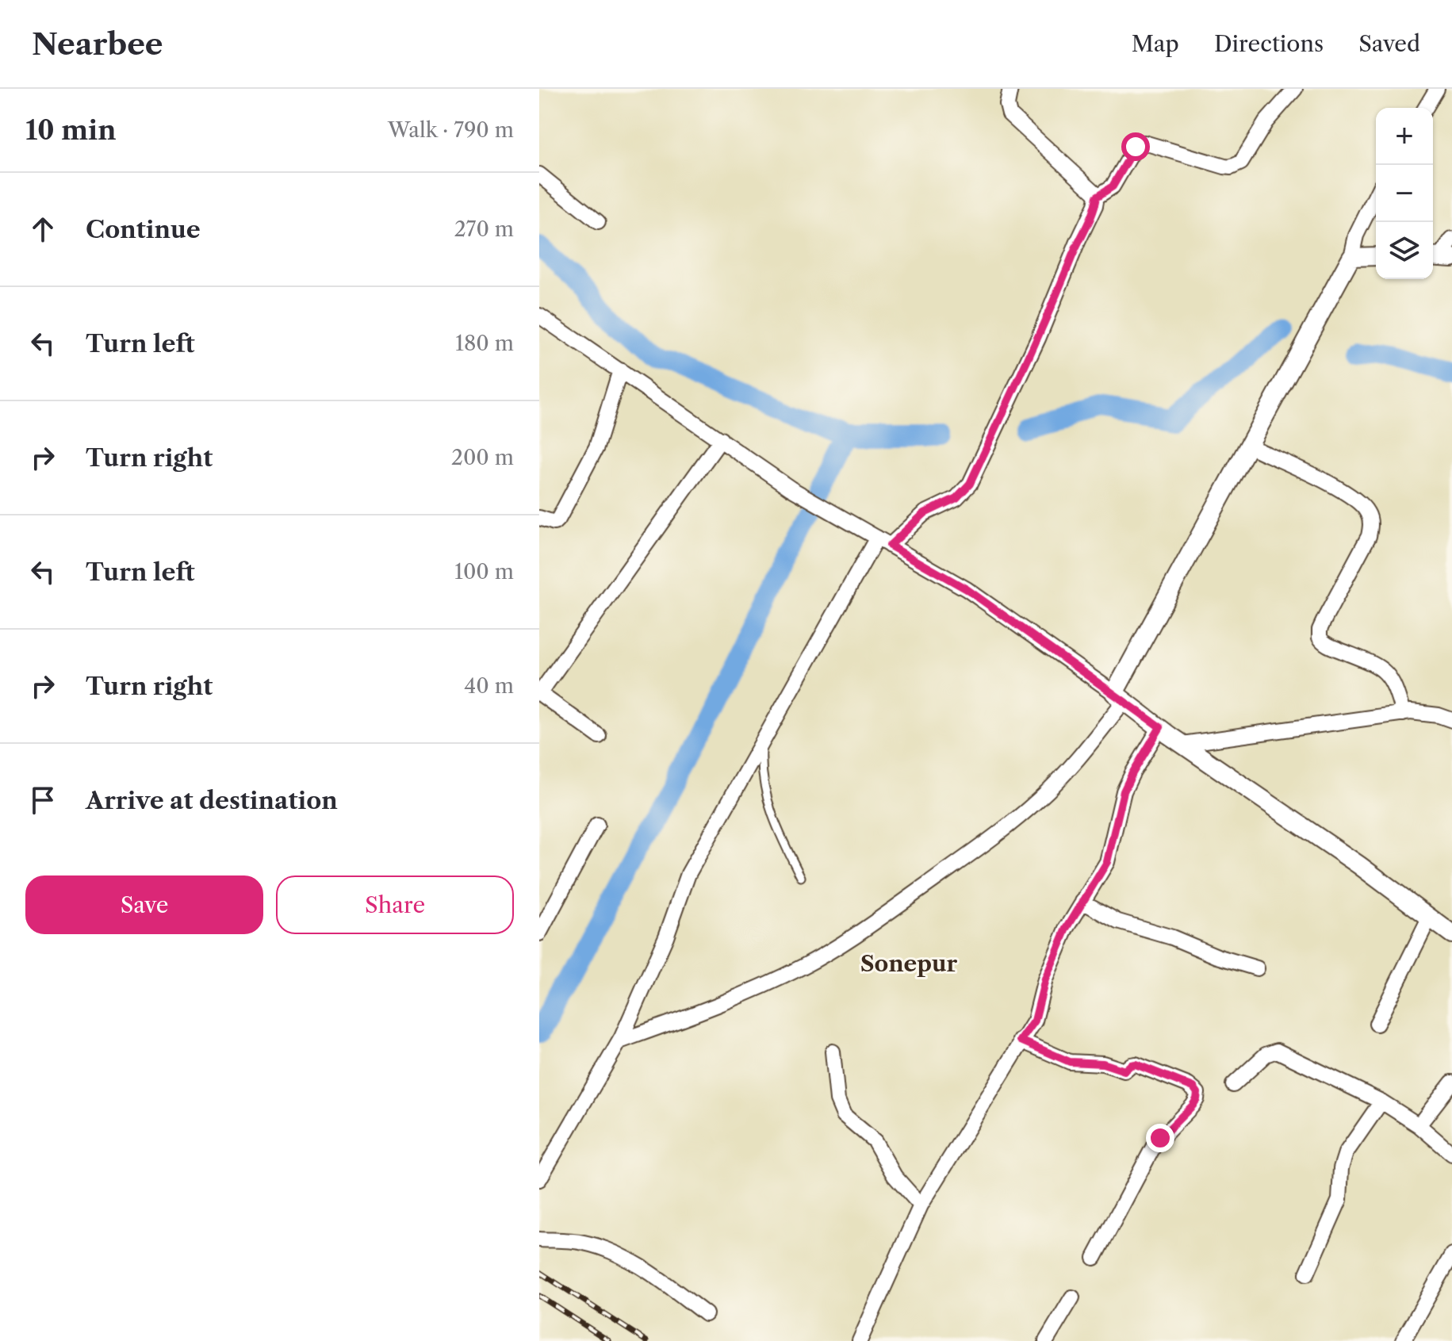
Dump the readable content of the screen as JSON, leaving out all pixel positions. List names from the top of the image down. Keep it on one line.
{"districts":["Sonepur"],"page":{"header":"Nearbee","nav":["Map","Directions","Saved"],"heading":["10 min","Walk · 790 m"],"map_buttons":["+","−"],"list":[["Continue","270 m"],["Turn left","180 m"],["Turn right","200 m"],["Turn left","100 m"],["Turn right","40 m"],"Arrive at destination"],"buttons":["Save","Share"]}}
